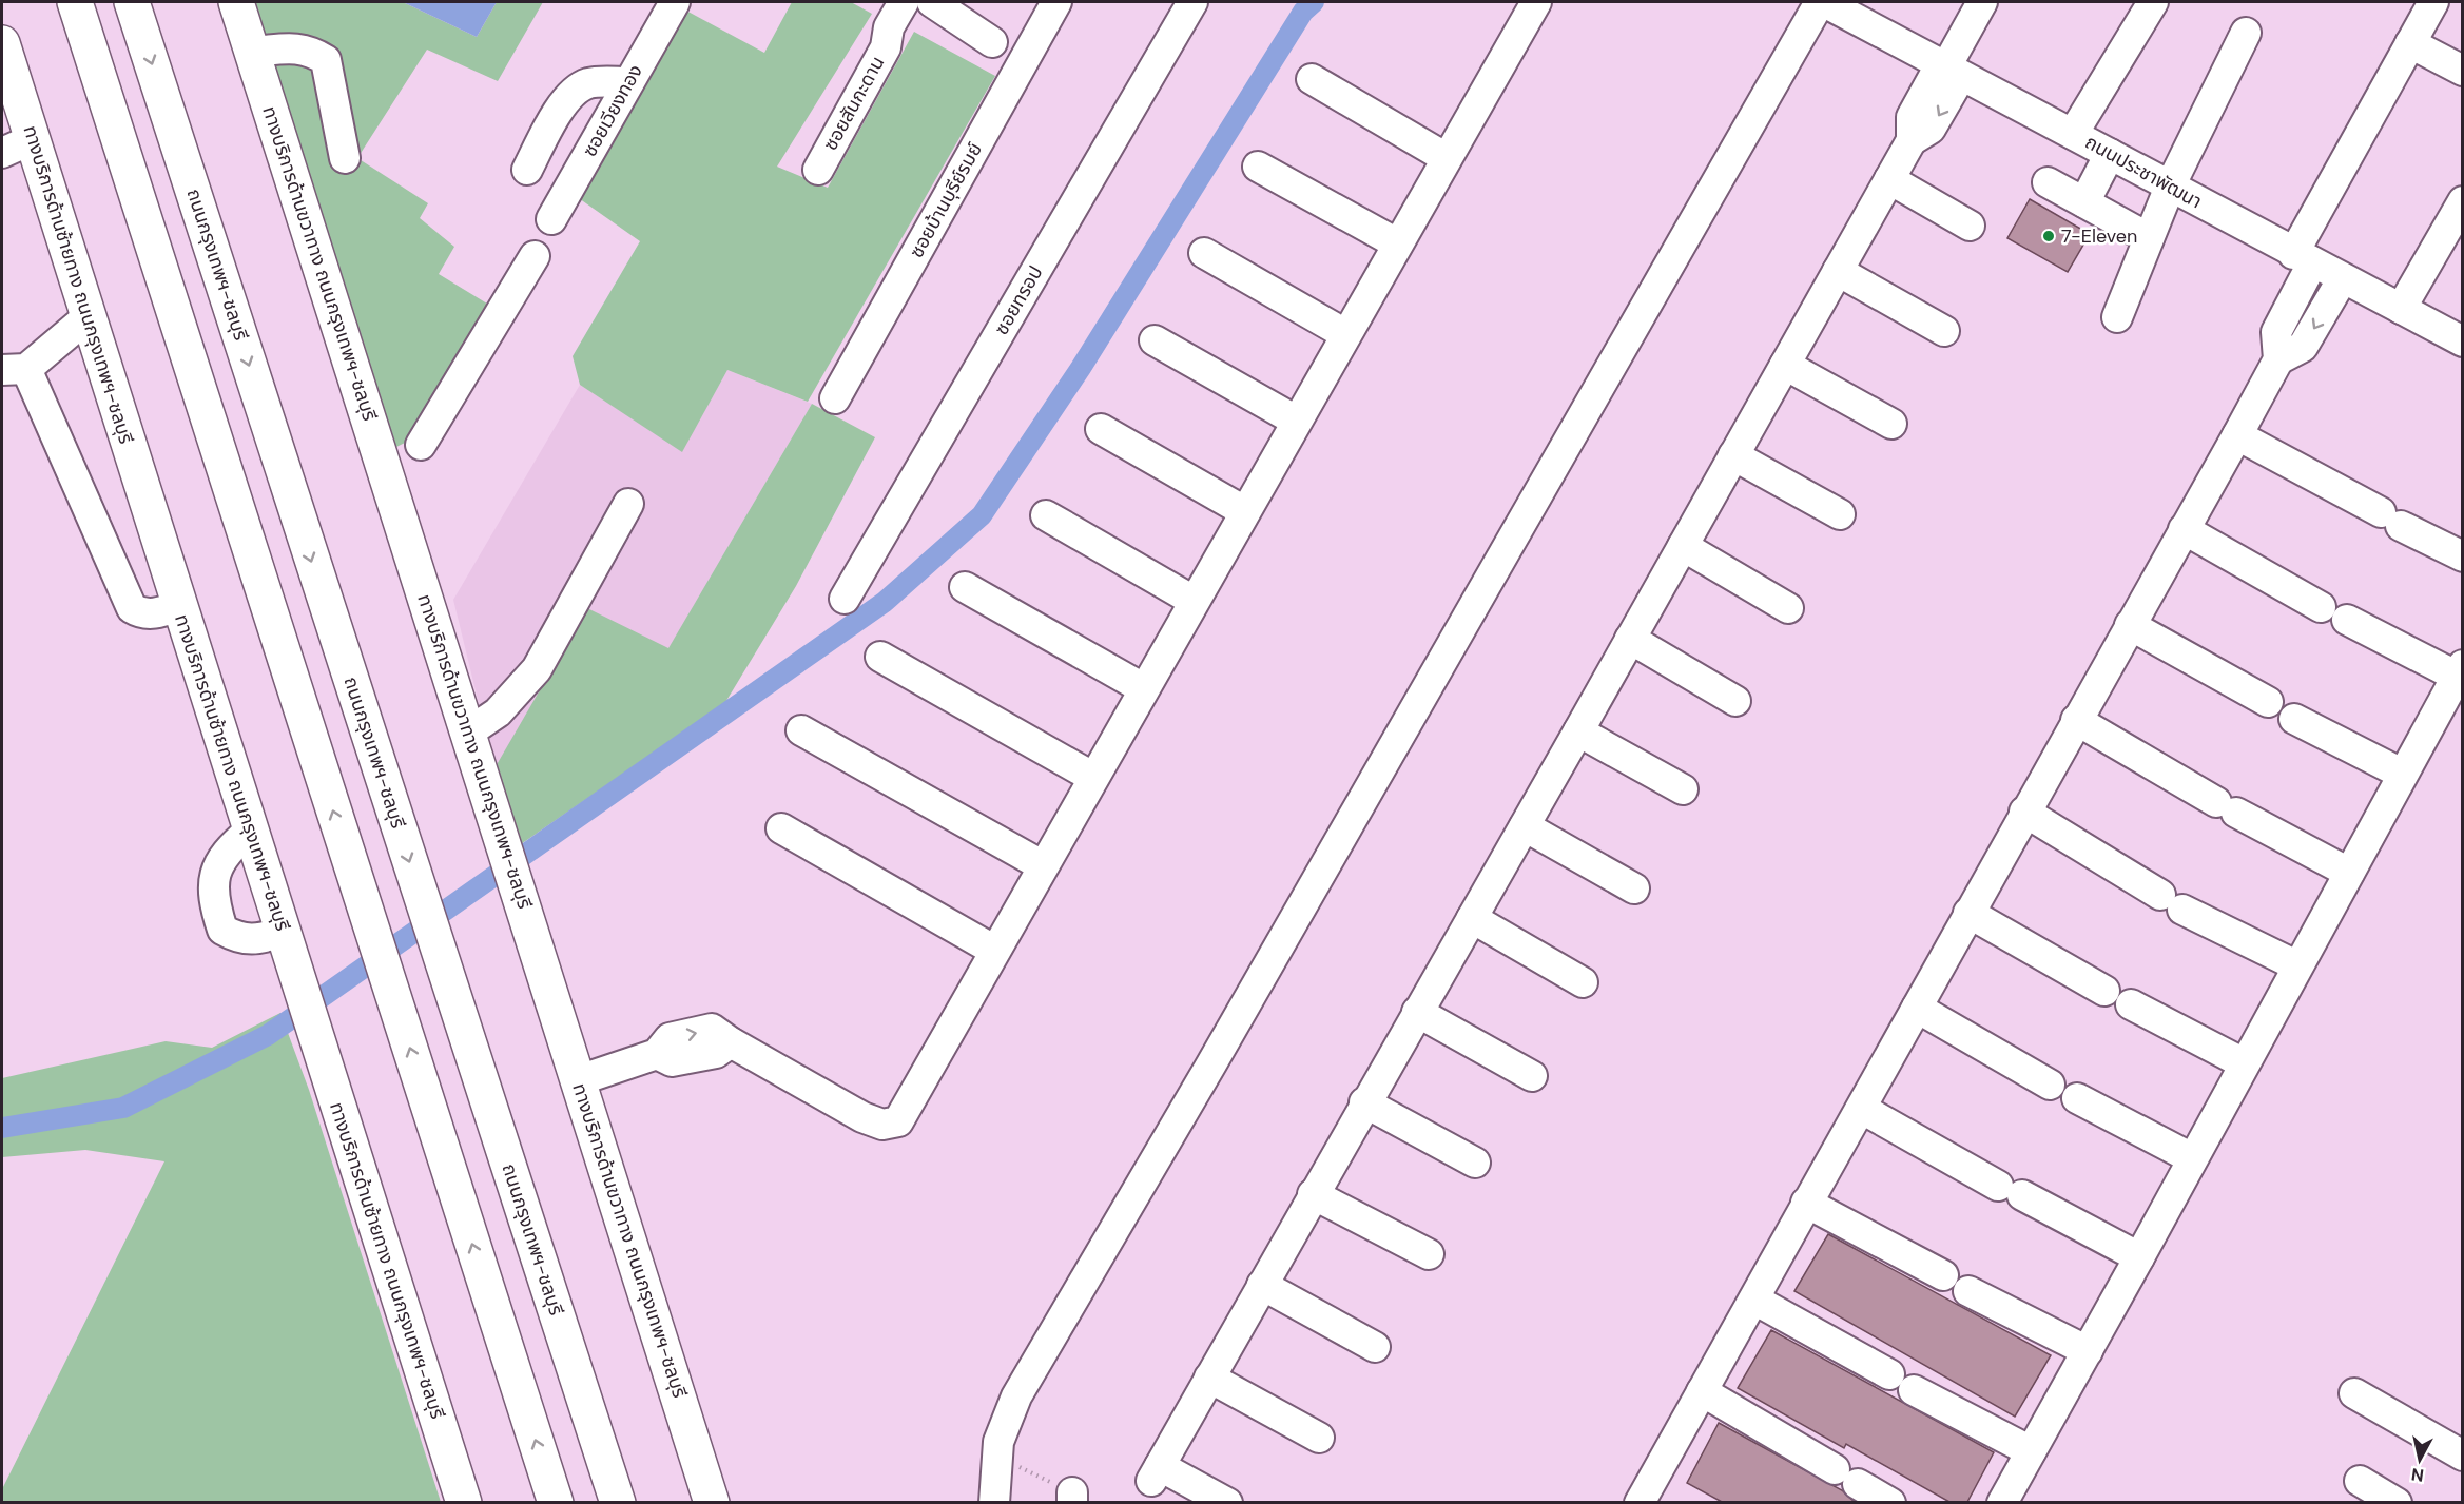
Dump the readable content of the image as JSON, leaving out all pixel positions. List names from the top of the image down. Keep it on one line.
{"streets":{"main road":["ทางบริการด้านขวาทาง ถนนกรุงเทพฯ-ชลบุรี","ถนนกรุงเทพฯ-ชลบุรี","ทางบริการด้านซ้ายทาง ถนนกรุงเทพฯ-ชลบุรี"],"street":["ซอยสันกะดาน","ซอยเวียงทอง","ถนนประชาพัฒนา","ซอยบ้านบุรีย์รมย์","ซอยทรอป"]},"places":["7-Eleven"],"north":"bottom"}
